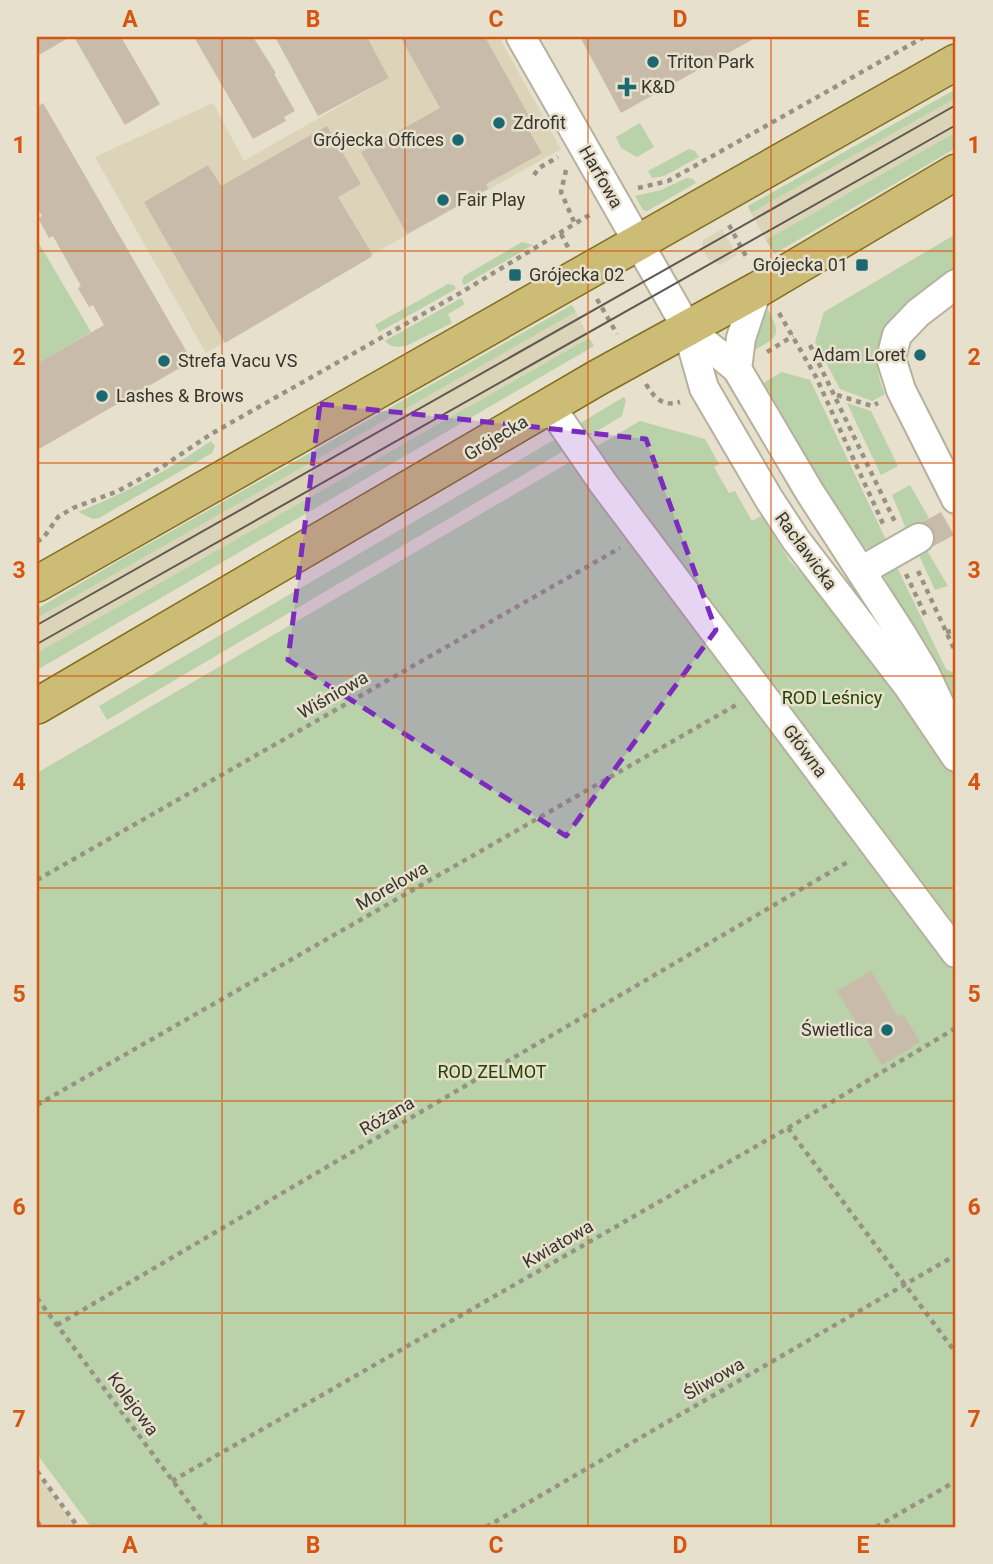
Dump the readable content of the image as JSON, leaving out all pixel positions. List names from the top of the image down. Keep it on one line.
{"streets":{"main road":["Grójecka"],"street":["Harfowa","Racławicka","Główna"],"path":["Wiśniowa","Morelowa","Różana","Kwiatowa","Śliwowa","Kolejowa"]},"crossings":[["Harfowa","Racławicka"],["Grójecka","Racławicka"],["Grójecka","Główna"],["Wiśniowa","Główna"],["Główna","Morelowa"],["Główna","Różana"],["Różana","Kolejowa"],["Kwiatowa","Kolejowa"]],"parks":["ROD Leśnicy","ROD ZELMOT"],"places":{"other":["Triton Park","Zdrofit","Grójecka Offices","Fair Play","Adam Loret","Strefa Vacu VS","Lashes & Brows","Świetlica"],"health":["K&D"],"transit":["Grójecka 01","Grójecka 02"]},"grid":{"columns":["A","B","C","D","E"],"rows":["1","2","3","4","5","6","7"]}}
